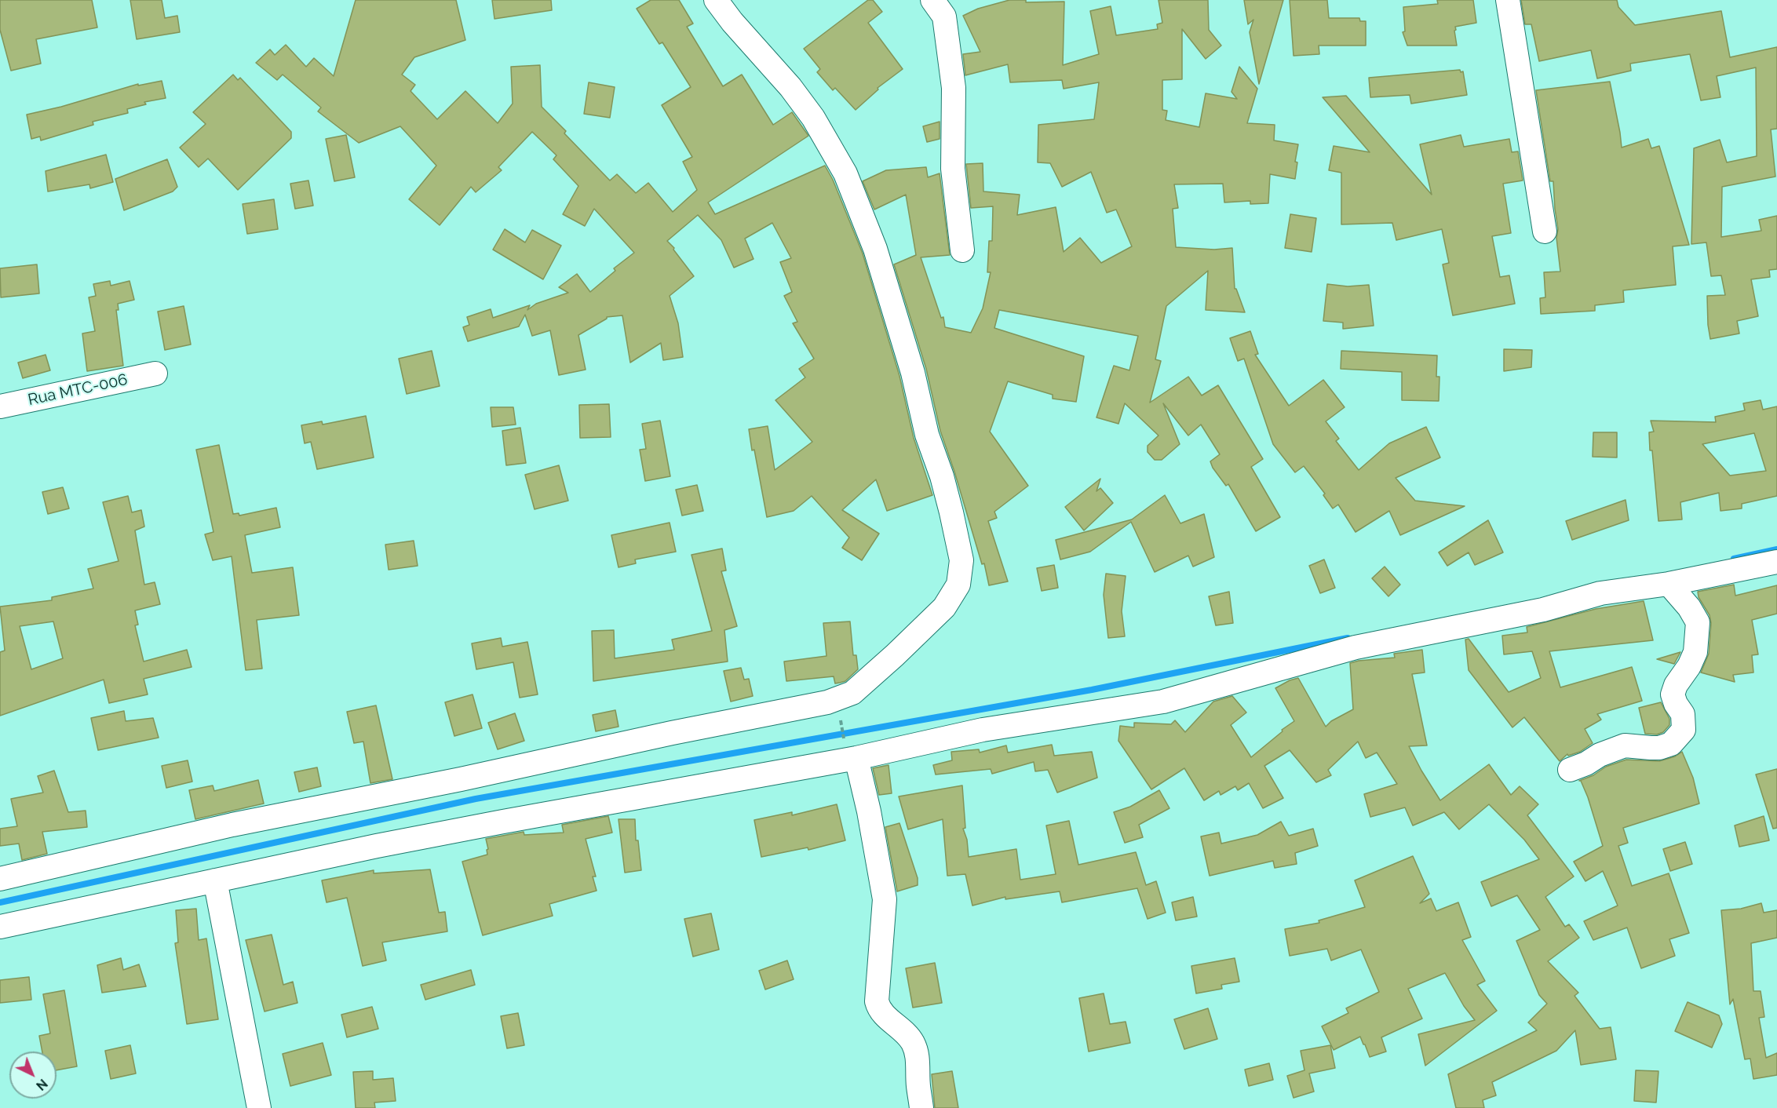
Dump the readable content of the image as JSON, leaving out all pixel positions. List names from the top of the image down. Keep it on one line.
{"streets":{"street":["Rua MTC-006"]},"north":"bottom right"}
